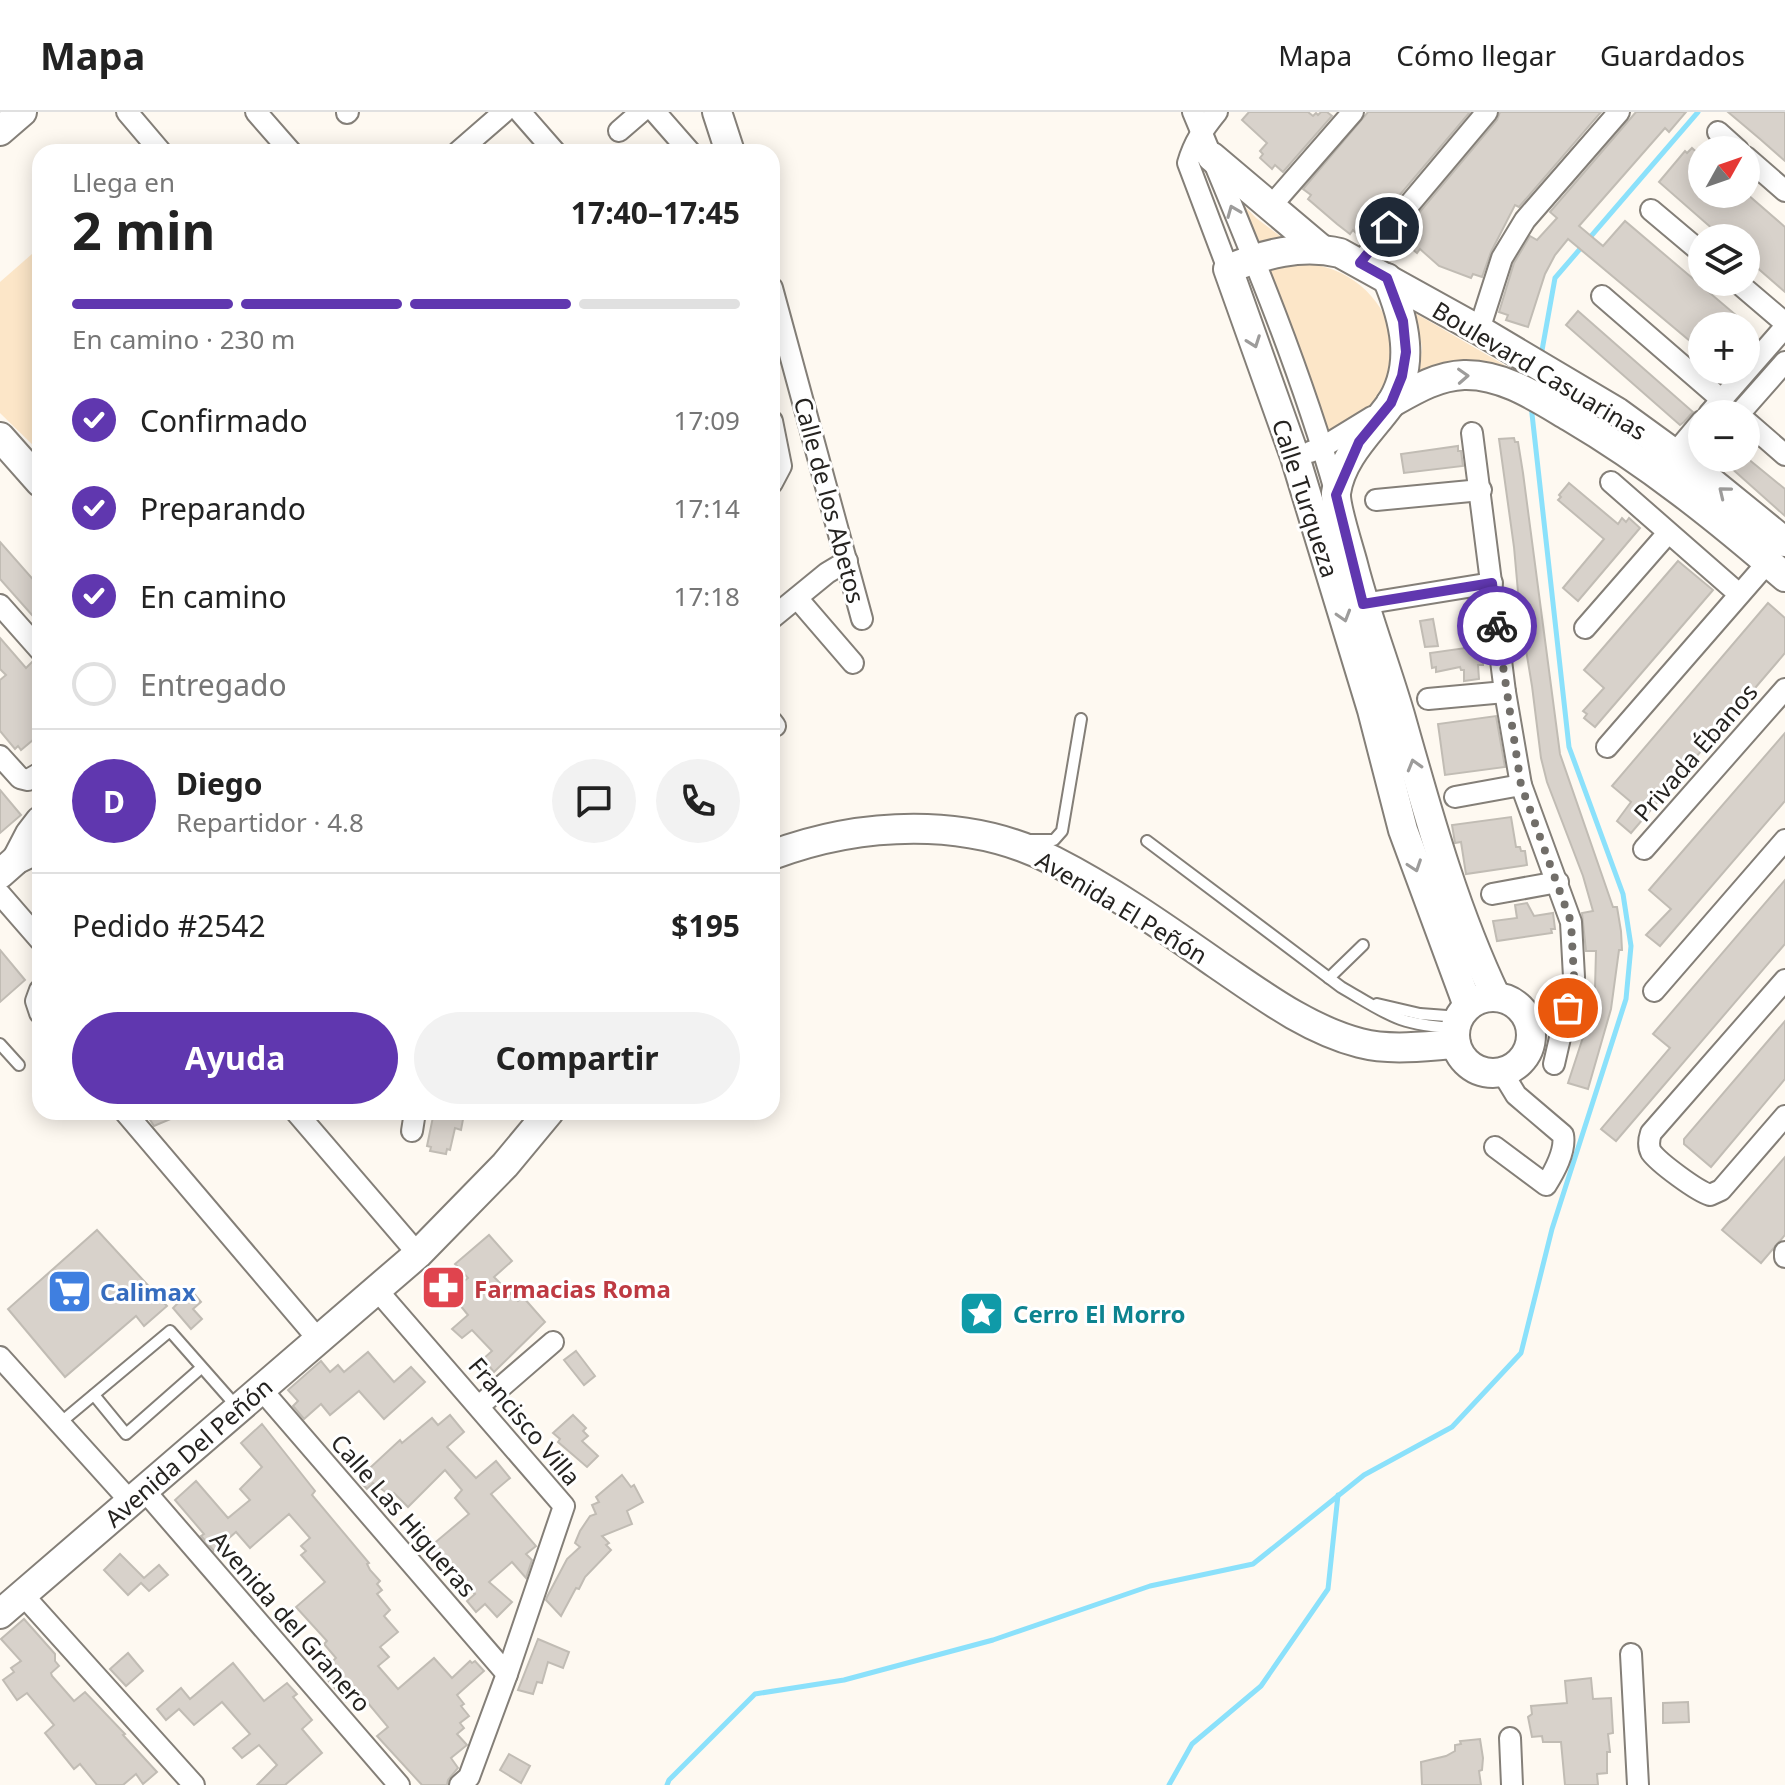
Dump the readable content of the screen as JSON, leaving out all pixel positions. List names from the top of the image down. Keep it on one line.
{"streets":{"street":["Boulevard Casuarinas","Calle Turqueza","Calle de los Abetos","Privada Ébanos","Avenida El Peñón","Francisco Villa","Avenida Del Peñón","Calle Las Higueras","Avenida del Granero"]},"crossings":[["Boulevard Casuarinas","Calle Turqueza"],["Calle Turqueza","Avenida El Peñón"],["Francisco Villa","Avenida Del Peñón"],["Francisco Villa","Calle Las Higueras"],["Avenida Del Peñón","Calle Las Higueras"],["Avenida Del Peñón","Avenida del Granero"]],"places":{"pharmacy":["Farmacias Roma"],"supermarket":["Calimax"],"place":["Cerro El Morro"]},"north":"top right","page":{"header":"Mapa","nav":["Mapa","Cómo llegar","Guardados"],"map_buttons":["+","−"],"heading":["2 min","Llega en","17:40–17:45"],"panel":["Diego","Repartidor · 4.8","Pedido #2542","$195"],"bar":"En camino · 230 m","list":[["Confirmado","17:09"],["Preparando","17:14"],["En camino","17:18"],"Entregado"],"round":"D","buttons":["Ayuda","Compartir"]}}
